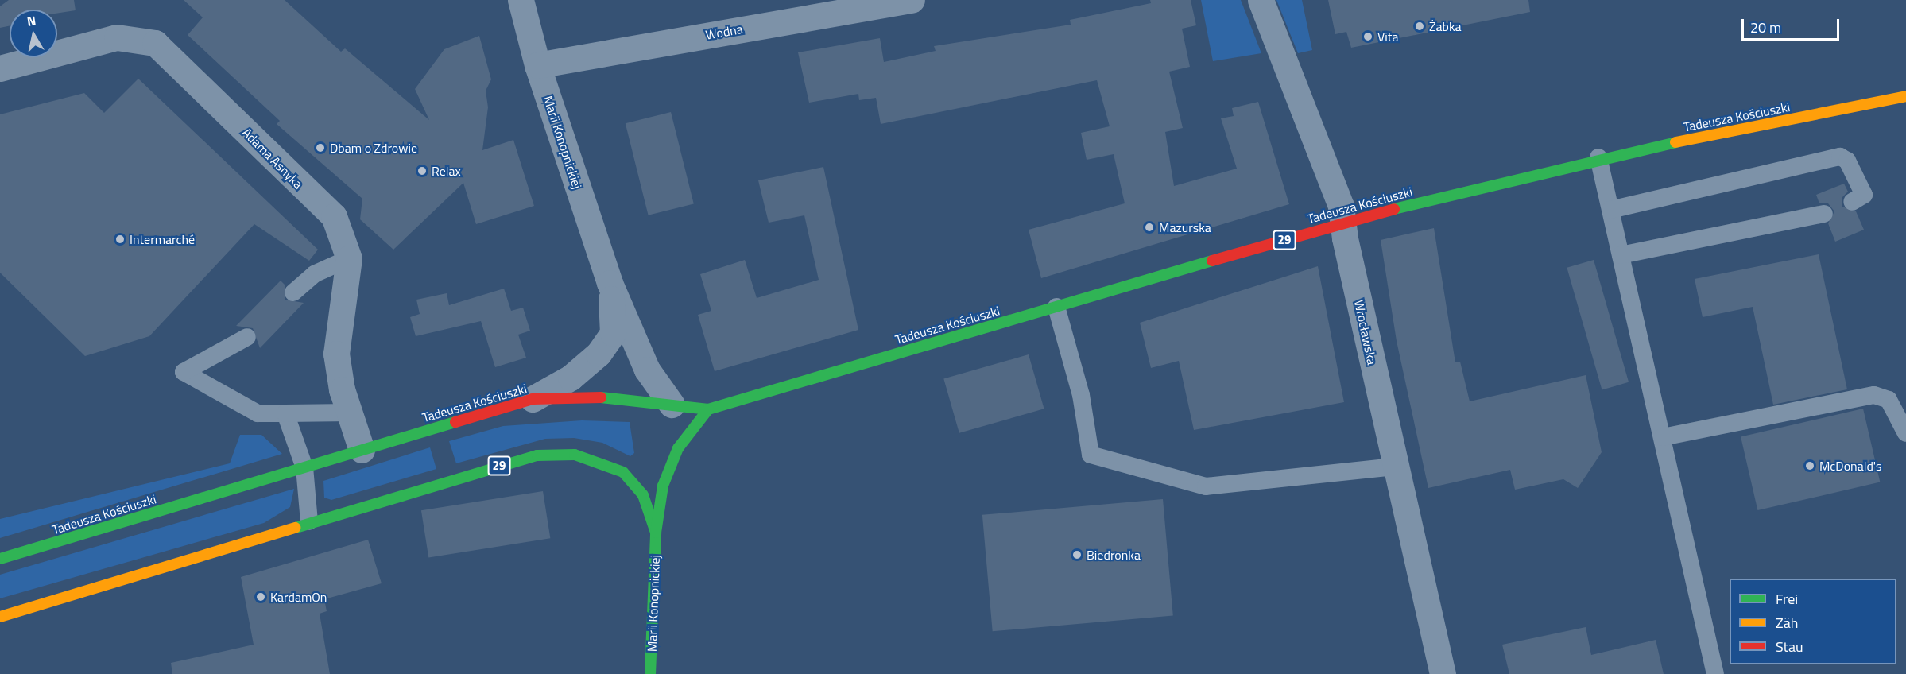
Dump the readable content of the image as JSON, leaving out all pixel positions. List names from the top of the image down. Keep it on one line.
{"streets":{"main road":["Tadeusza Kościuszki","Marii Konopnickiej","29"],"street":["Wodna","Adama Asnyka","Wrocławska"]},"crossings":[["Wodna","Marii Konopnickiej"],["Tadeusza Kościuszki","Marii Konopnickiej"],["Tadeusza Kościuszki","Adama Asnyka"],["Tadeusza Kościuszki","Wrocławska"],["Marii Konopnickiej","29"]],"places":["Żabka","Vita","Dbam o Zdrowie","Relax","Mazurska","Intermarché","McDonald's","Biedronka","KardamOn"],"legend":["Frei","Zäh","Stau"],"scale_bar":"20 m","north":"top"}
